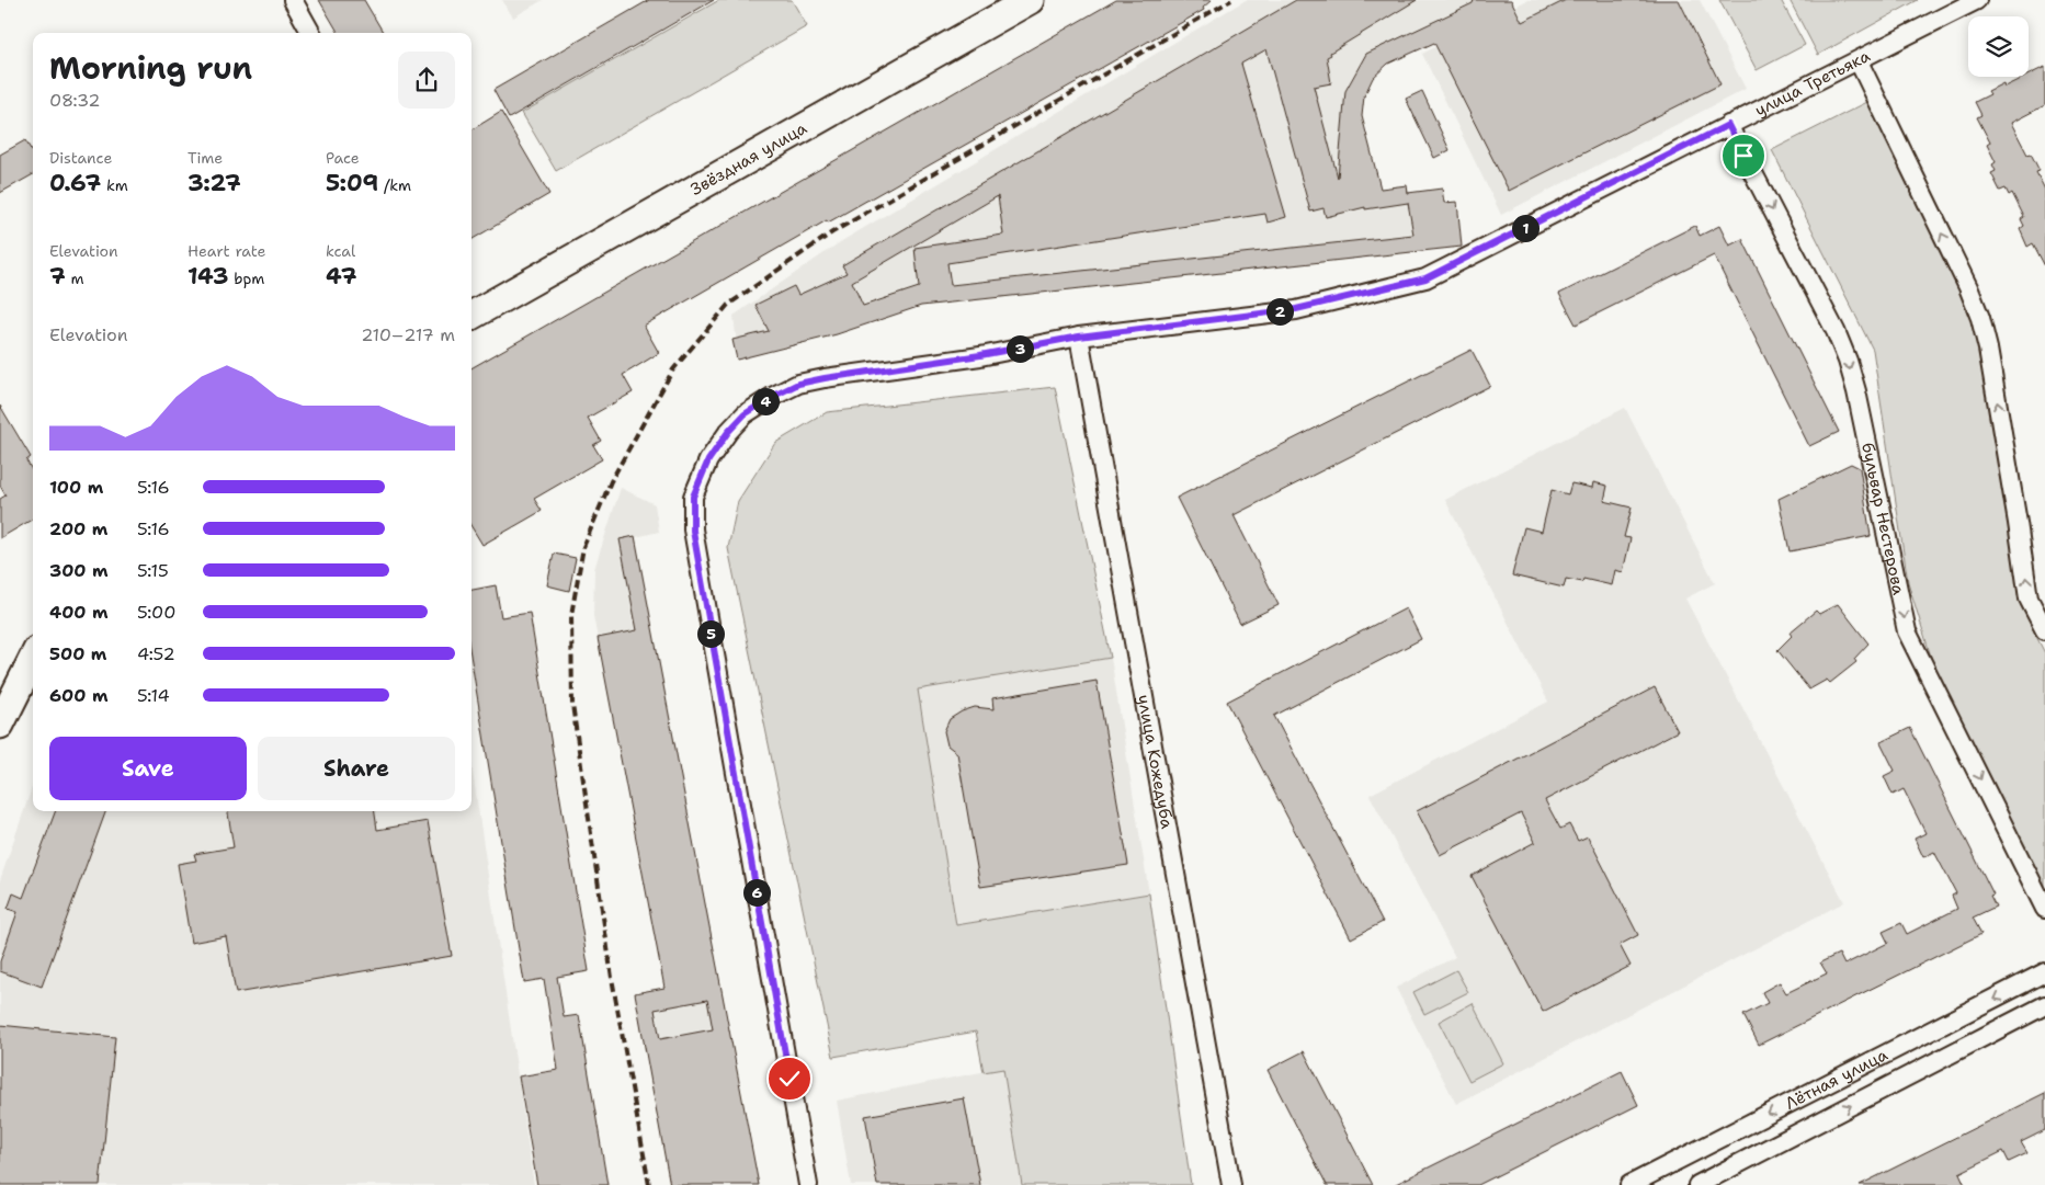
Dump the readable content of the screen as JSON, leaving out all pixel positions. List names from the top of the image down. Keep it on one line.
{"streets":{"main road":["Звёздная улица"],"street":["улица Третьяка","бульвар Нестерова","улица Кожедуба","Лётная улица"]},"crossings":[["улица Третьяка","бульвар Нестерова"],["улица Третьяка","улица Кожедуба"]],"page":{"heading":["Morning run","08:32"],"stats":[["Distance","0.67 km"],["Time","3:27"],["Pace","5:09 /km"],["Elevation","7 m"],["Heart rate","143 bpm"],["kcal","47"]],"pins":["1","2","3","4","5","6"],"chart":["Elevation","210–217 m"],"list":[{"name":"100 m","note":"5:16"},{"name":"200 m","note":"5:16"},{"name":"300 m","note":"5:15"},{"name":"400 m","note":"5:00"},{"name":"500 m","note":"4:52"},{"name":"600 m","note":"5:14"}],"buttons":["Save","Share"]}}
